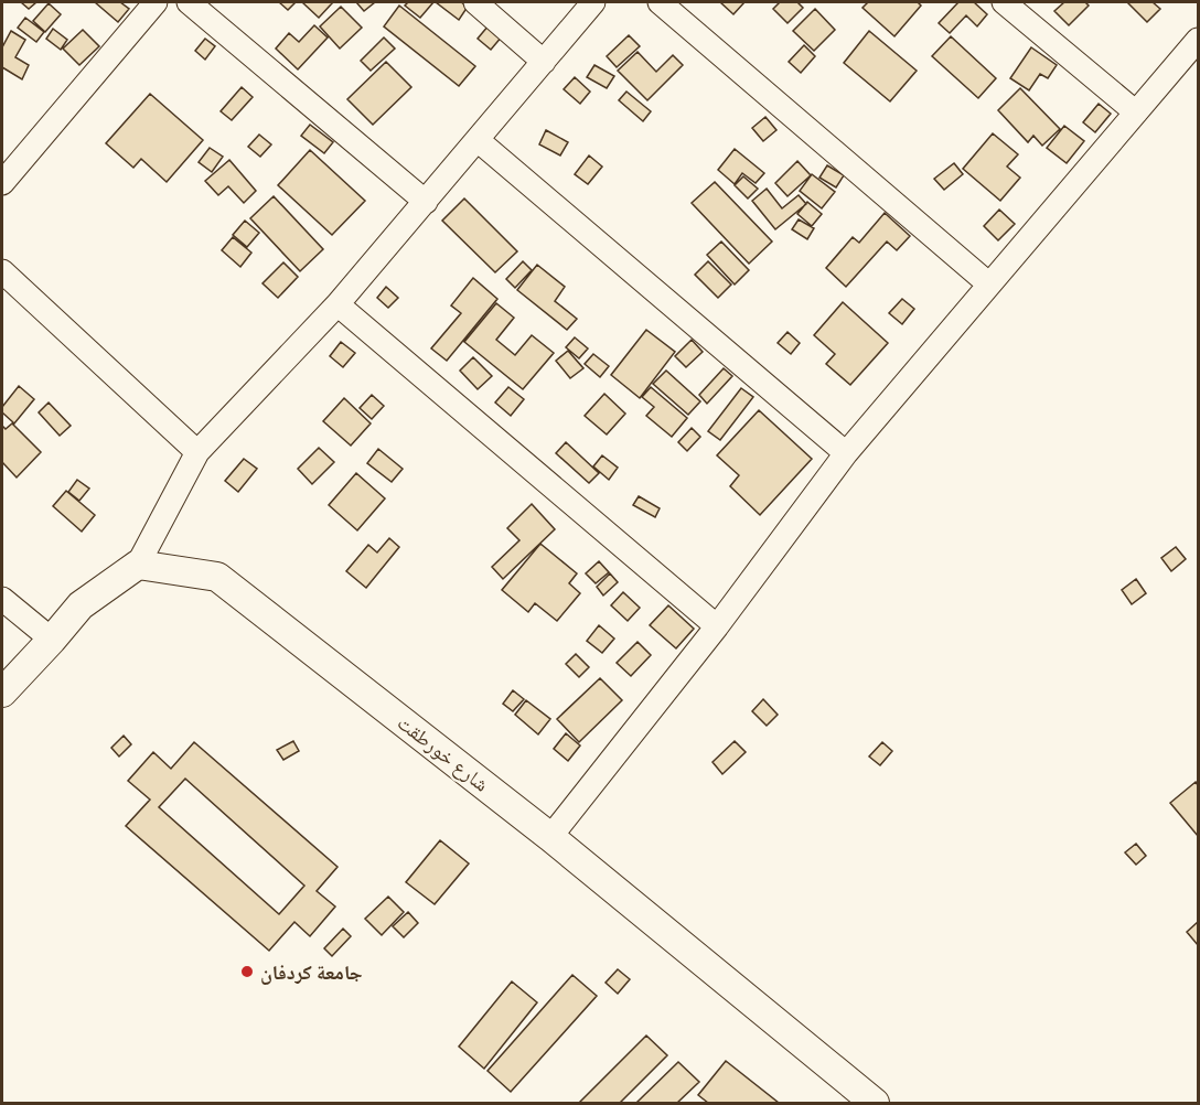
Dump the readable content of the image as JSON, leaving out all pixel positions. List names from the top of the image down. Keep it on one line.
{"streets":{"street":["شارع خورطقت"]},"places":["جامعة كردفان"]}
